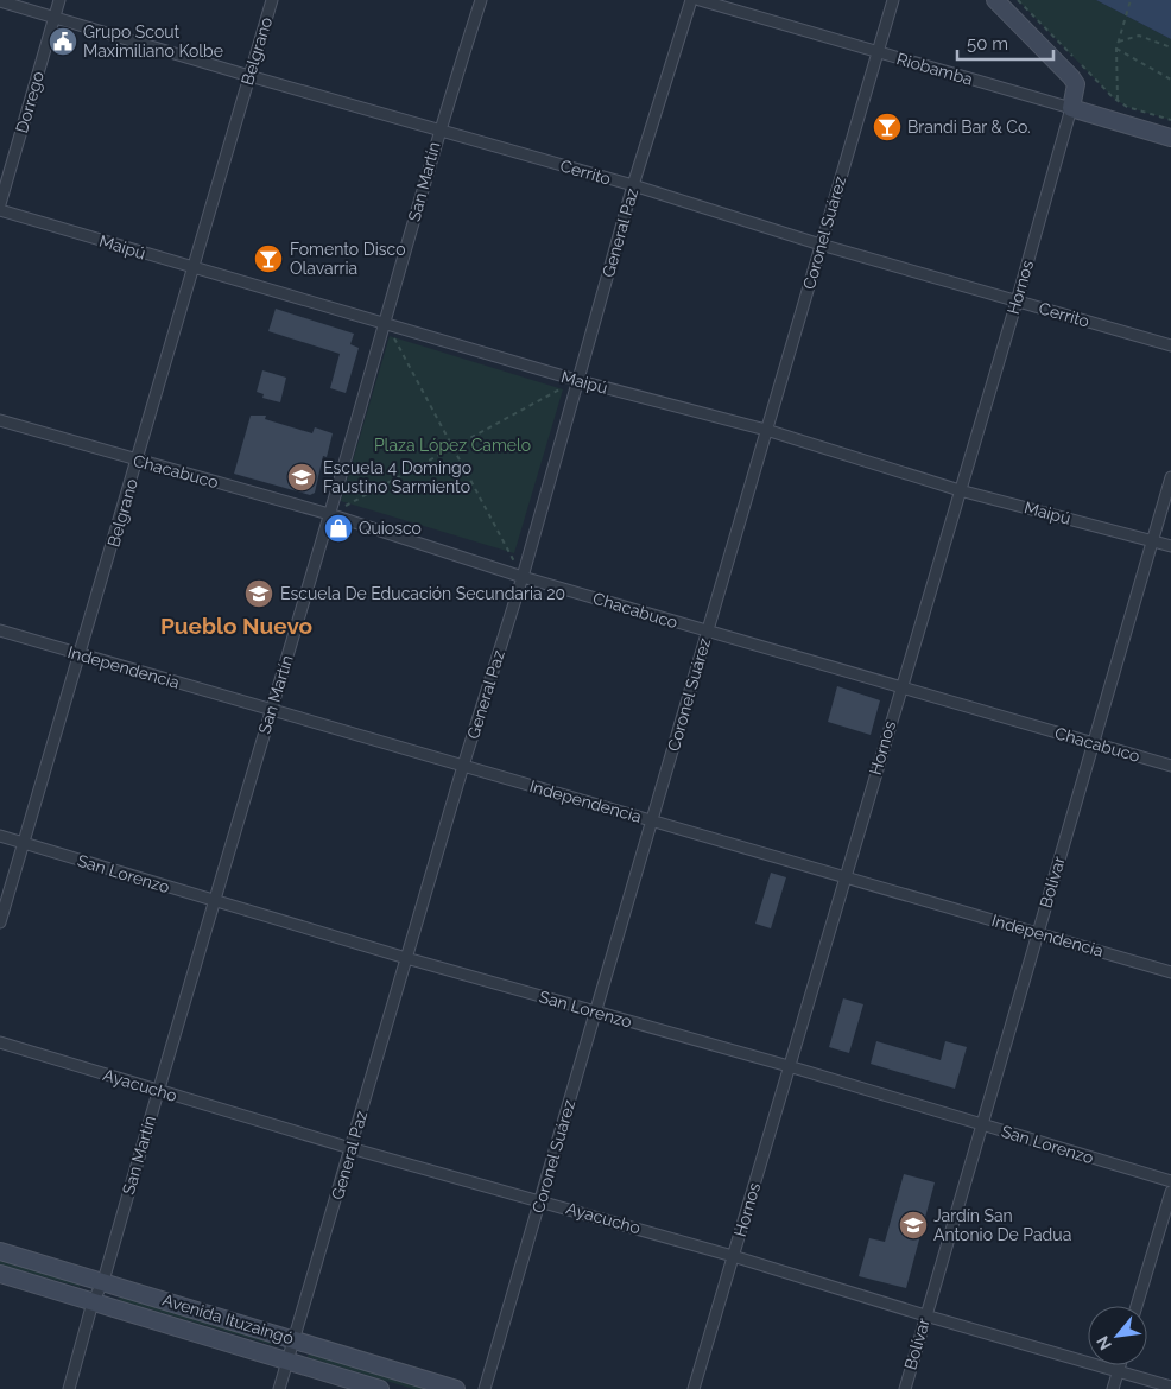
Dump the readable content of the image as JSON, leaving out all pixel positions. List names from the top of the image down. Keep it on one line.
{"streets":{"main road":["Riobamba","Avenida Ituzaingó"],"street":["Belgrano","Dorrego","Cerrito","San Martín","General Paz","Coronel Suárez","Maipú","Hornos","Chacabuco","Independencia","San Lorenzo","Bolívar","Ayacucho"]},"crossings":[["Belgrano","Cerrito"],["Belgrano","Maipú"],["Belgrano","Chacabuco"],["Belgrano","Independencia"],["Belgrano","San Lorenzo"],["Riobamba","Coronel Suárez"],["Riobamba","Hornos"],["Dorrego","Cerrito"],["Cerrito","San Martín"],["Cerrito","General Paz"],["Cerrito","Coronel Suárez"],["Cerrito","Hornos"],["San Martín","Maipú"],["San Martín","Chacabuco"],["San Martín","Independencia"],["San Martín","San Lorenzo"],["San Martín","Ayacucho"],["San Martín","Avenida Ituzaingó"],["General Paz","Maipú"],["General Paz","Chacabuco"],["General Paz","Independencia"],["General Paz","San Lorenzo"],["General Paz","Ayacucho"],["General Paz","Avenida Ituzaingó"],["Coronel Suárez","Maipú"],["Coronel Suárez","Chacabuco"],["Coronel Suárez","Independencia"],["Coronel Suárez","San Lorenzo"],["Coronel Suárez","Ayacucho"],["Maipú","Hornos"],["Maipú","Bolívar"],["Hornos","Chacabuco"],["Hornos","Independencia"],["Hornos","San Lorenzo"],["Hornos","Ayacucho"],["Chacabuco","Bolívar"],["Independencia","Bolívar"],["San Lorenzo","Bolívar"],["Bolívar","Ayacucho"]],"districts":["Pueblo Nuevo"],"parks":["Plaza López Camelo"],"places":{"public building":["Grupo Scout Maximiliano Kolbe"],"bar":["Brandi Bar & Co.","Fomento Disco Olavarria"],"school or university":["Escuela 4 Domingo Faustino Sarmiento","Escuela De Educación Secundaria 20","Jardín San Antonio De Padua"],"shop":["Quiosco"]},"scale_bar":"50 m","north":"bottom left"}
